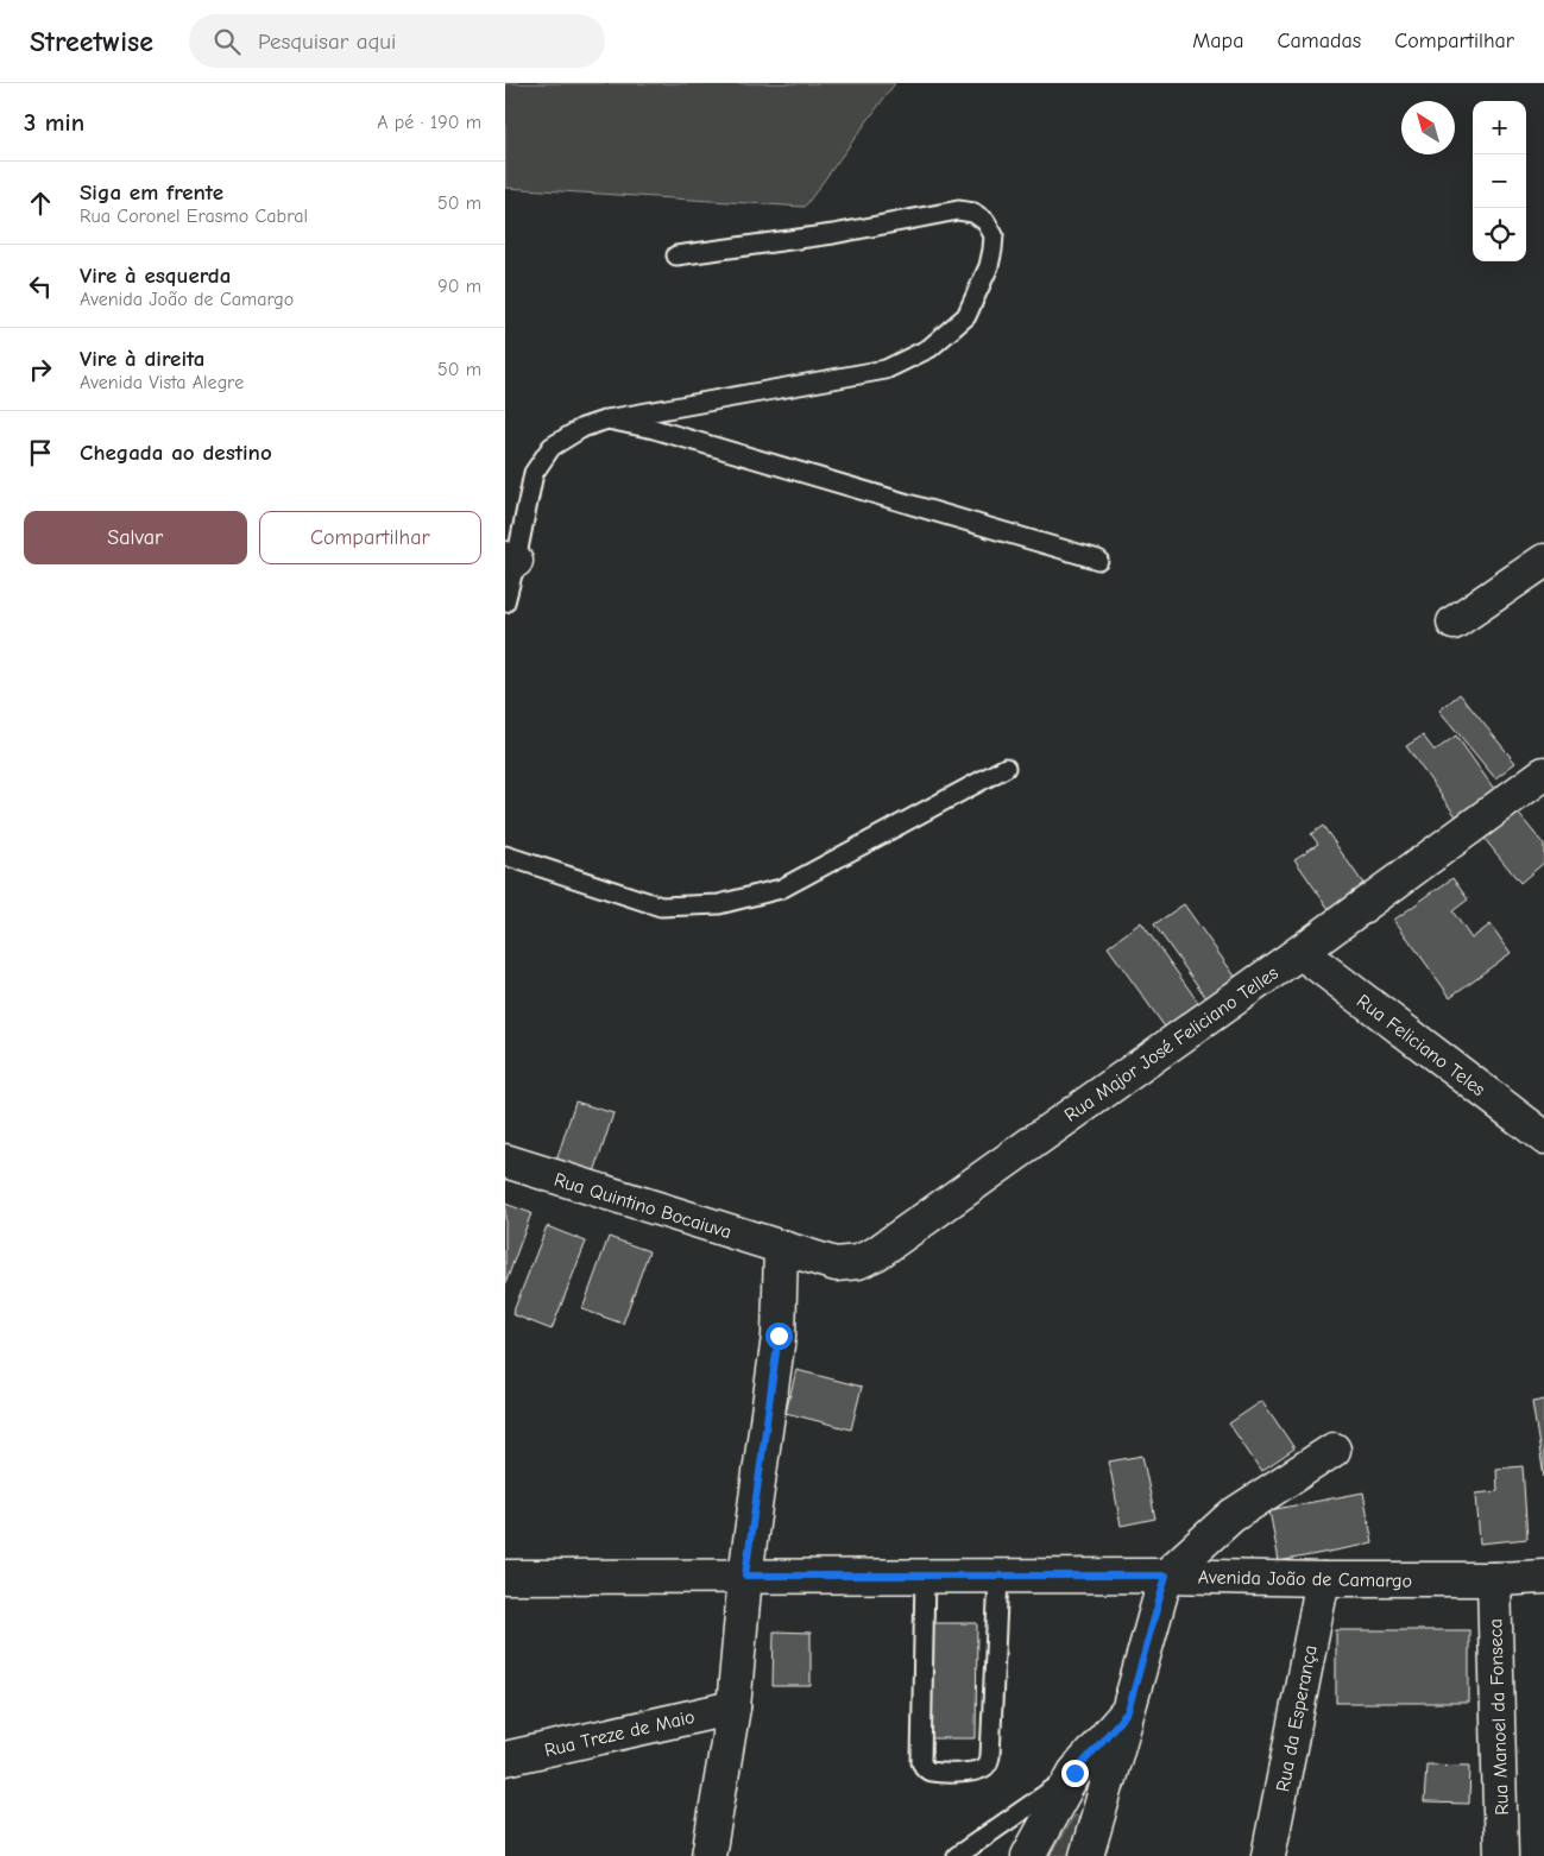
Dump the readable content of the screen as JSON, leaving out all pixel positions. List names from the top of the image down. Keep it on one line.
{"streets":{"main road":["Rua Major José Feliciano Telles","Rua Feliciano Teles","Rua Quintino Bocaiuva","Avenida João de Camargo","Rua Manoel da Fonseca","Rua da Esperança","Rua Treze de Maio"]},"crossings":[["Rua Major José Feliciano Telles","Rua Feliciano Teles"],["Rua Major José Feliciano Telles","Rua Quintino Bocaiuva"],["Avenida João de Camargo","Rua Manoel da Fonseca"],["Avenida João de Camargo","Rua da Esperança"]],"north":"top left","page":{"header":"Streetwise","search":"Pesquisar aqui","nav":["Mapa","Camadas","Compartilhar"],"heading":["3 min","A pé · 190 m"],"map_buttons":["+","−"],"list":[["Siga em frente","Rua Coronel Erasmo Cabral","50 m"],["Vire à esquerda","Avenida João de Camargo","90 m"],["Vire à direita","Avenida Vista Alegre","50 m"],"Chegada ao destino"],"buttons":["Salvar","Compartilhar"]}}
